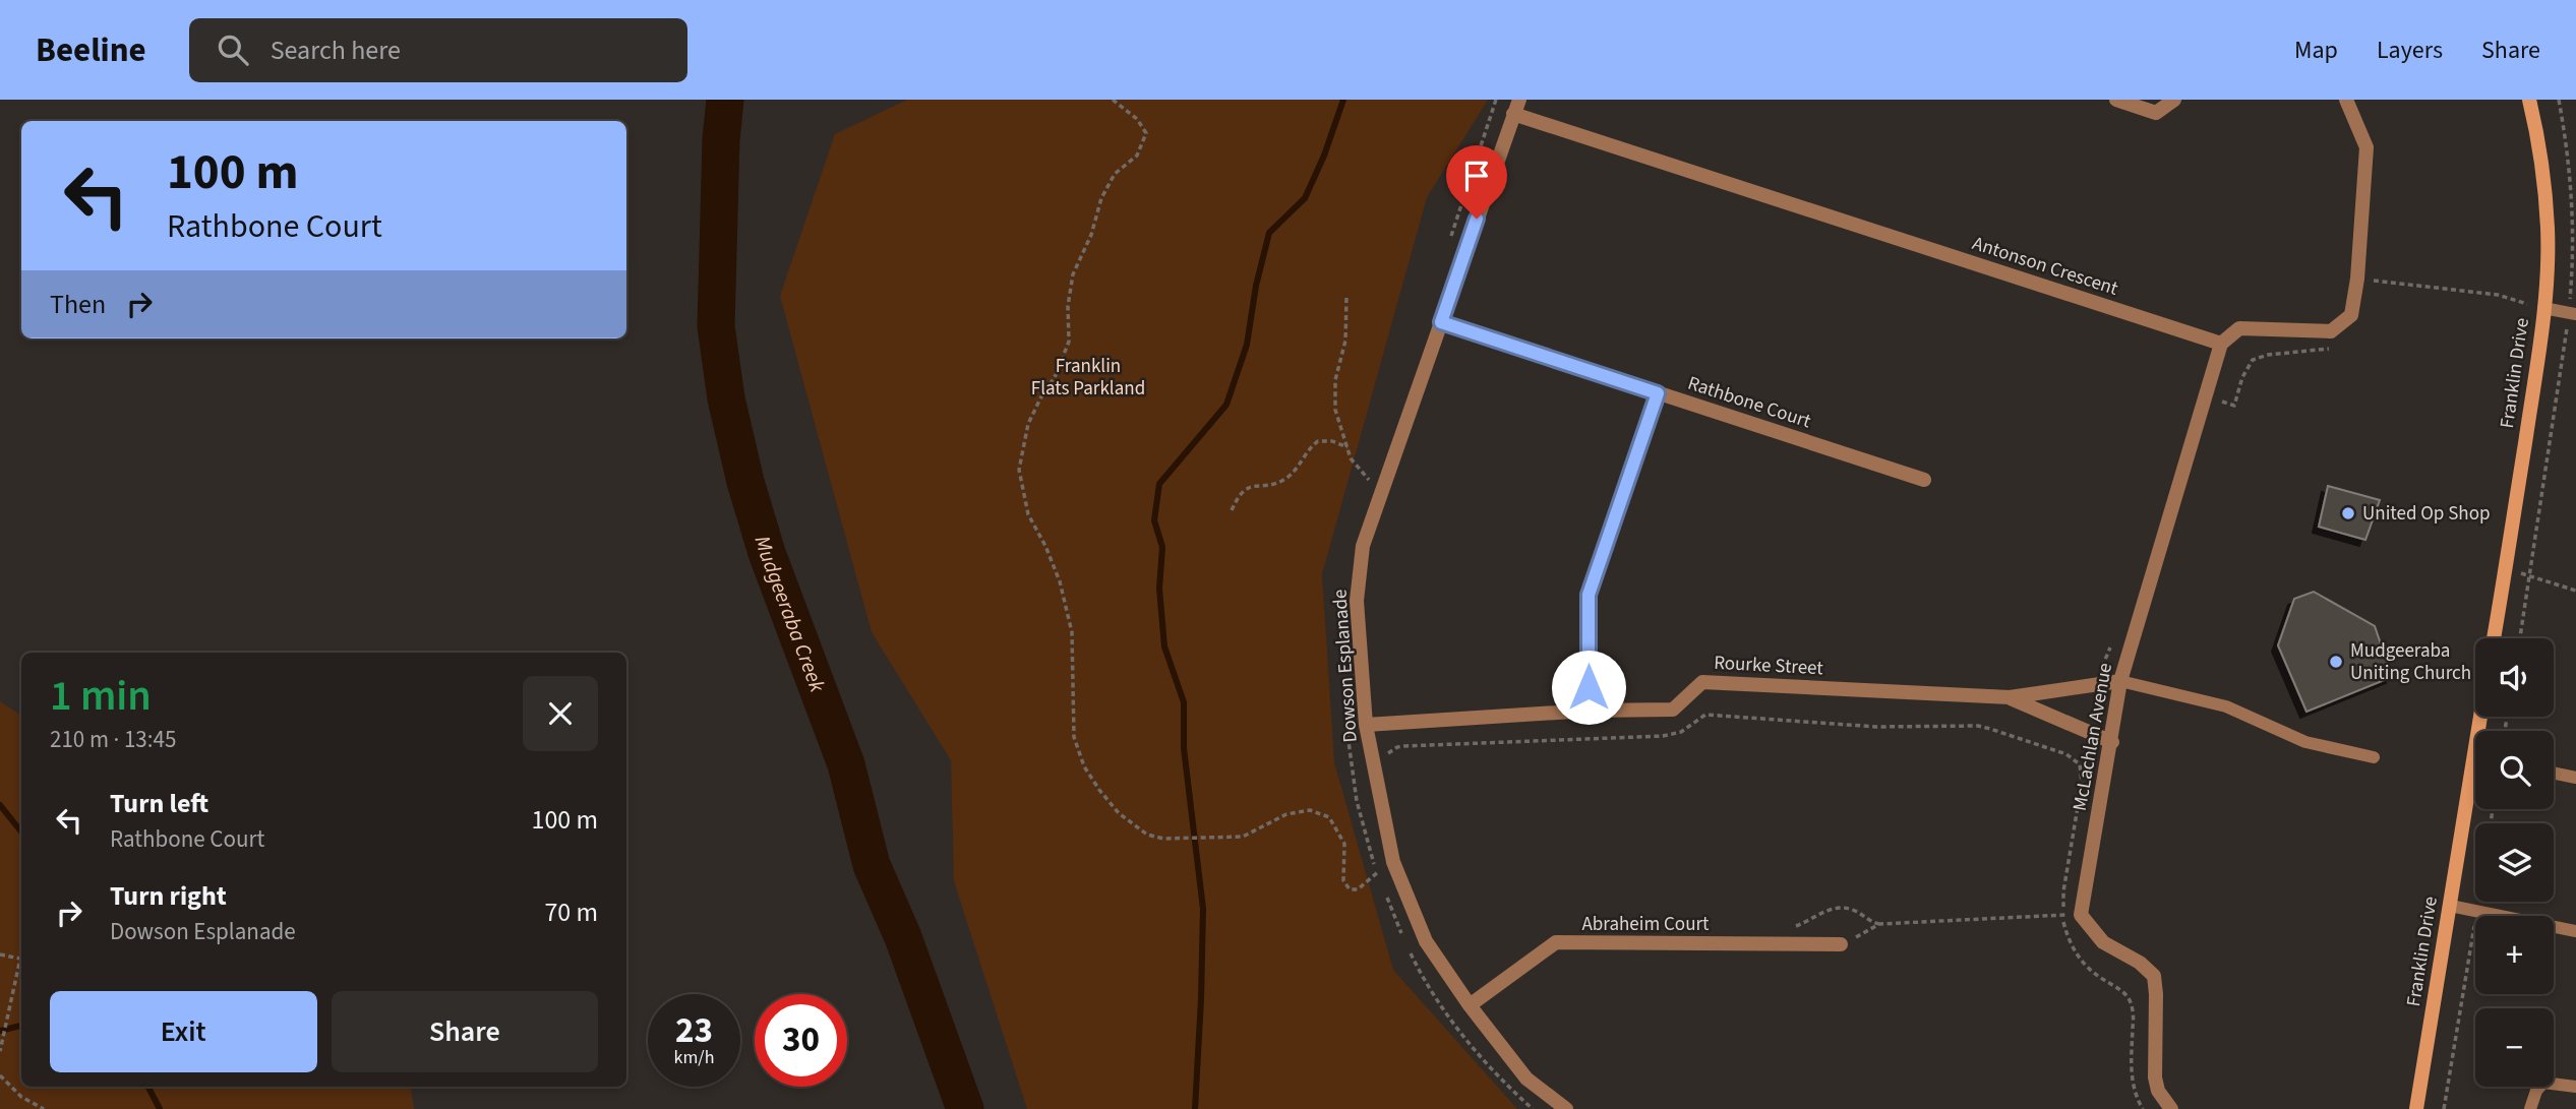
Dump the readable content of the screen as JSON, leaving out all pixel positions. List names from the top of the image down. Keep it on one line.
{"streets":{"main road":["Franklin Drive"],"street":["Antonson Crescent","Rathbone Court","Dowson Esplanade","Rourke Street","McLachlan Avenue","Abraheim Court"]},"crossings":[["Antonson Crescent","Dowson Esplanade"],["Antonson Crescent","McLachlan Avenue"],["Rathbone Court","Dowson Esplanade"],["Dowson Esplanade","Rourke Street"],["Dowson Esplanade","Abraheim Court"],["Rourke Street","McLachlan Avenue"]],"water":["Mudgeeraba Creek"],"parks":["Franklin Flats Parkland"],"places":["United Op Shop","Mudgeeraba Uniting Church"],"page":{"header":"Beeline","search":"Search here","nav":["Map","Layers","Share"],"turn":["100 m","Rathbone Court"],"then":"Then","map_buttons":["+","−"],"heading":["1 min","210 m · 13:45"],"list":[{"name":"Turn left","note":"Rathbone Court","value":"100 m"},{"name":"Turn right","note":"Dowson Esplanade","value":"70 m"}],"buttons":["Exit","Share"],"speed":"23 km/h","limit":"30"}}
